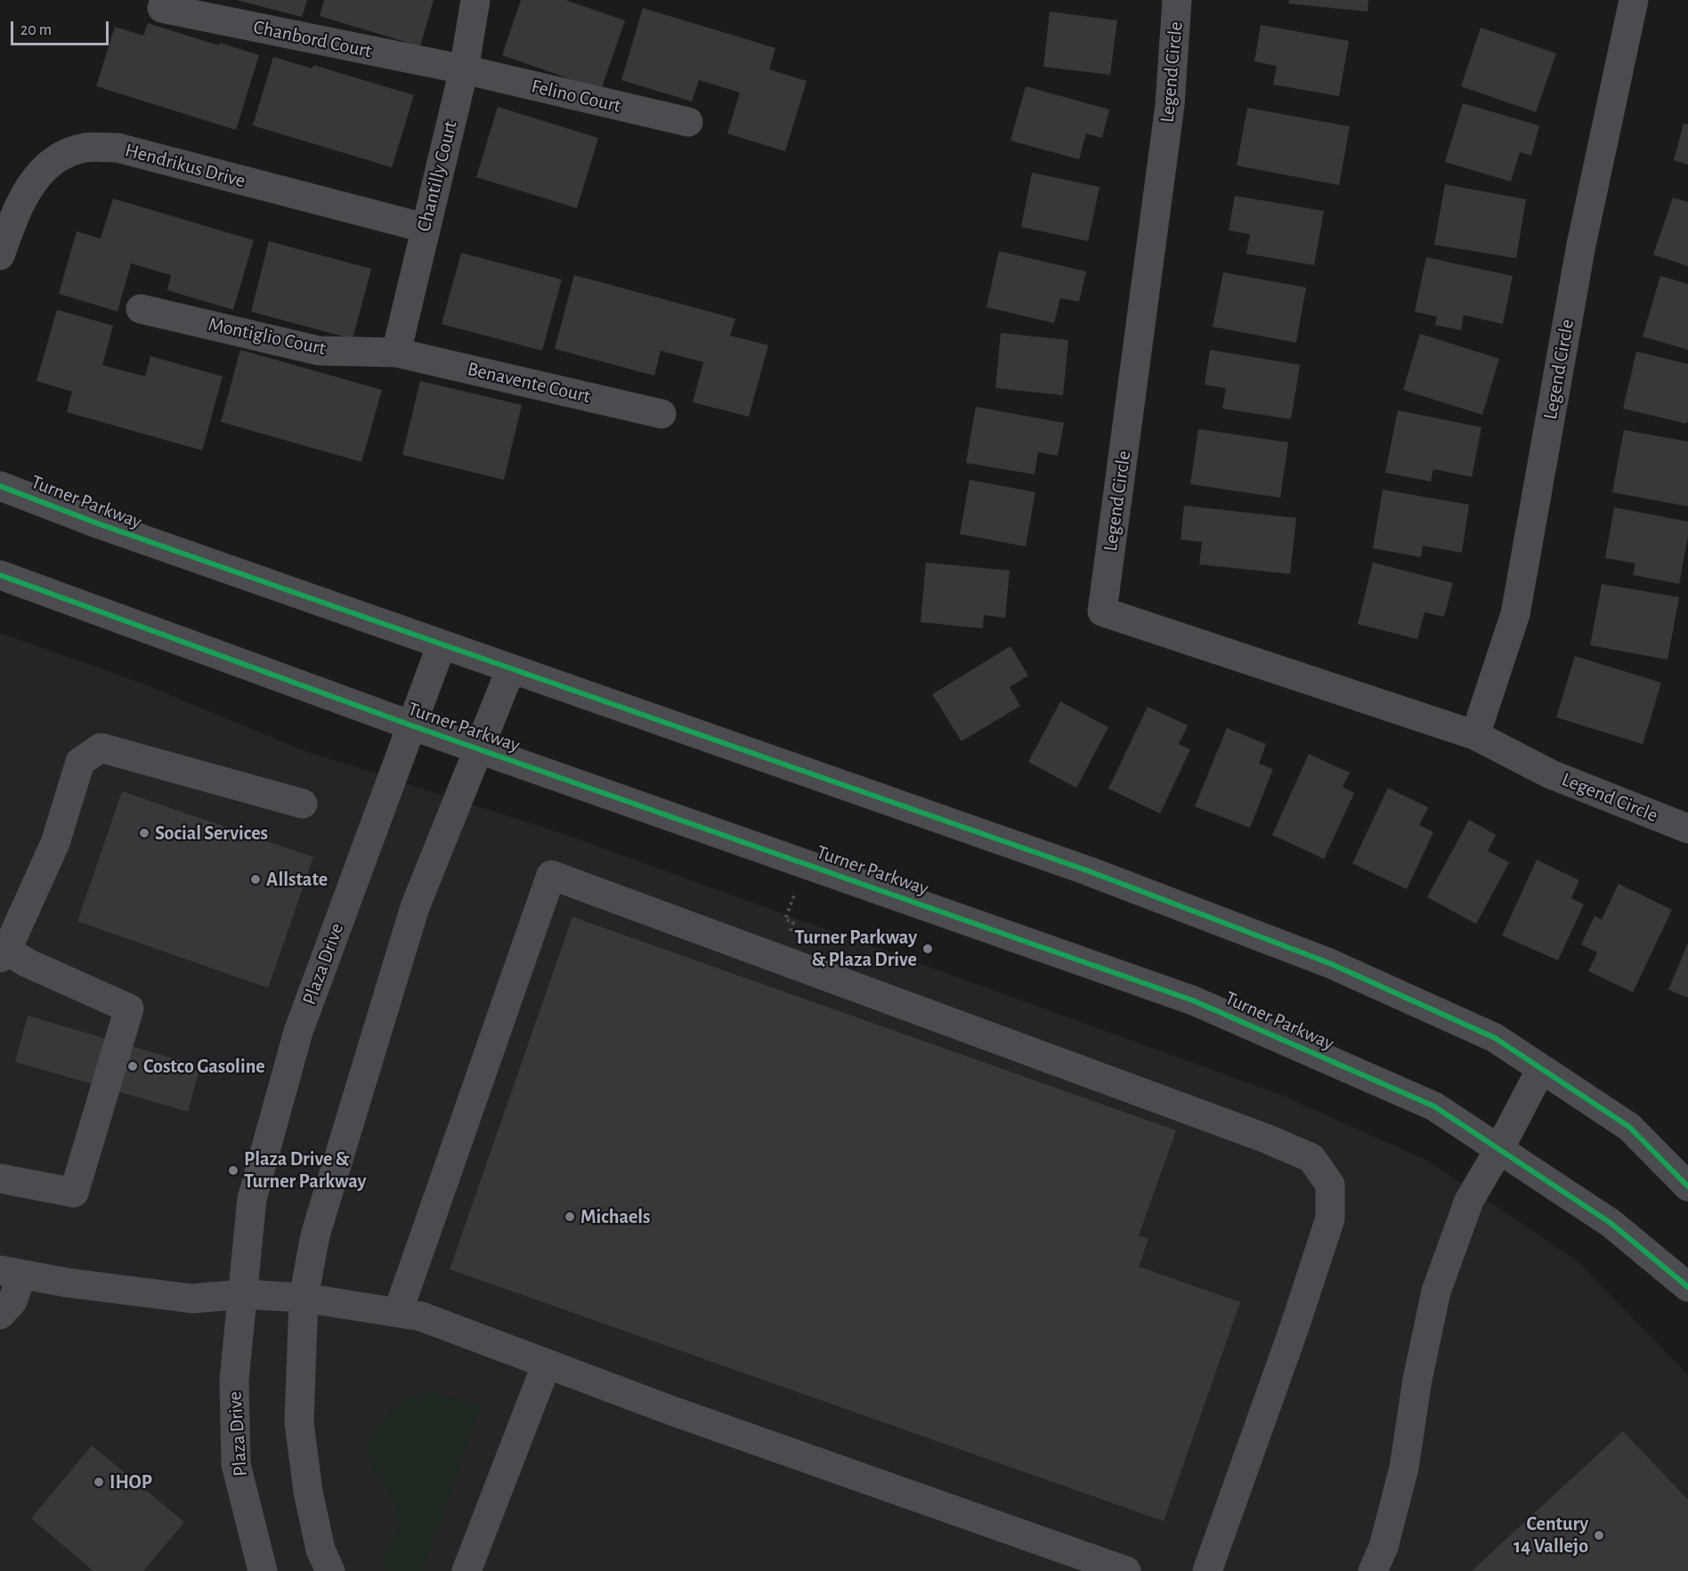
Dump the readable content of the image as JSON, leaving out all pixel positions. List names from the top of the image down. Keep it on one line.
{"streets":{"street":["Chanbord Court","Legend Circle","Felino Court","Hendrikus Drive","Chantilly Court","Montiglio Court","Benavente Court","Turner Parkway","Plaza Drive"]},"crossings":[["Chanbord Court","Felino Court"],["Chanbord Court","Chantilly Court"],["Felino Court","Chantilly Court"],["Hendrikus Drive","Chantilly Court"],["Chantilly Court","Montiglio Court"],["Chantilly Court","Benavente Court"],["Montiglio Court","Benavente Court"],["Turner Parkway","Plaza Drive"]],"places":["Social Services","Allstate","Turner Parkway & Plaza Drive","Costco Gasoline","Plaza Drive & Turner Parkway","Michaels","IHOP","Century 14 Vallejo"],"scale_bar":"20 m"}
